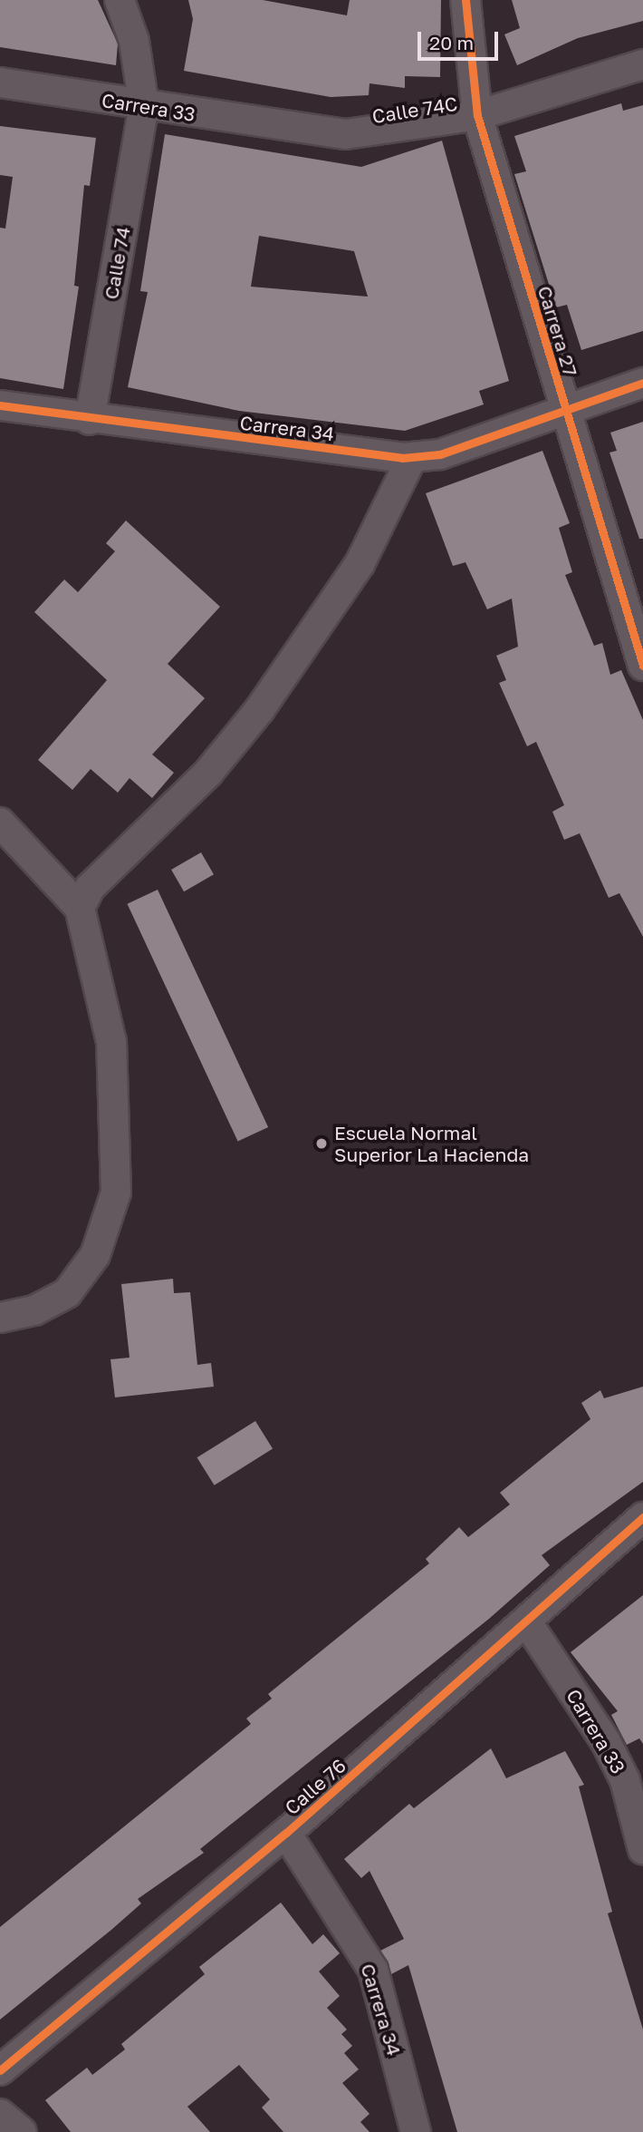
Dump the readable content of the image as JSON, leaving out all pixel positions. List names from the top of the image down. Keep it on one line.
{"streets":{"street":["Carrera 33","Calle 74C","Calle 74","Carrera 27","Carrera 34","Calle 76"]},"crossings":[["Carrera 33","Calle 74C"],["Carrera 33","Calle 74"],["Carrera 33","Calle 76"],["Calle 74C","Carrera 27"],["Calle 74","Carrera 34"],["Carrera 27","Carrera 34"],["Carrera 34","Calle 76"]],"places":["Escuela Normal Superior La Hacienda"],"scale_bar":"20 m"}
